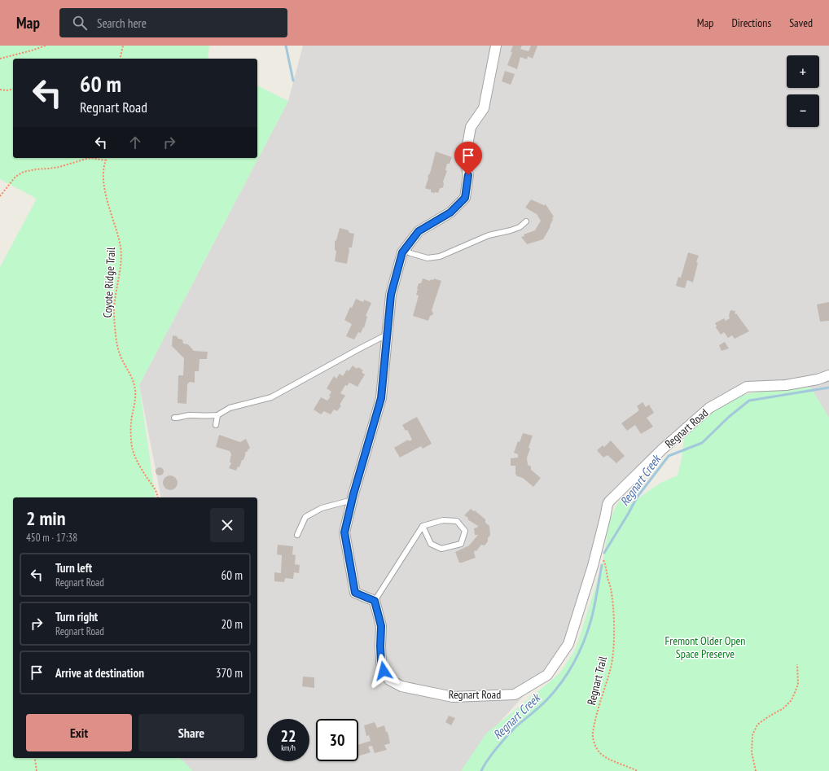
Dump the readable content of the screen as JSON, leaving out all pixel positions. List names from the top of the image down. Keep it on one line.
{"streets":{"street":["Regnart Road"],"path":["Coyote Ridge Trail","Regnart Trail"]},"water":["Regnart Creek"],"parks":["Fremont Older Open Space Preserve"],"page":{"header":"Map","search":"Search here","nav":["Map","Directions","Saved"],"map_buttons":["+","−"],"turn":["60 m","Regnart Road"],"heading":["2 min","450 m · 17:38"],"list":[{"name":"Turn left","note":"Regnart Road","value":"60 m"},{"name":"Turn right","note":"Regnart Road","value":"20 m"},{"name":"Arrive at destination","value":"370 m"}],"buttons":["Exit","Share"],"speed":"22 km/h","limit":"30"}}
